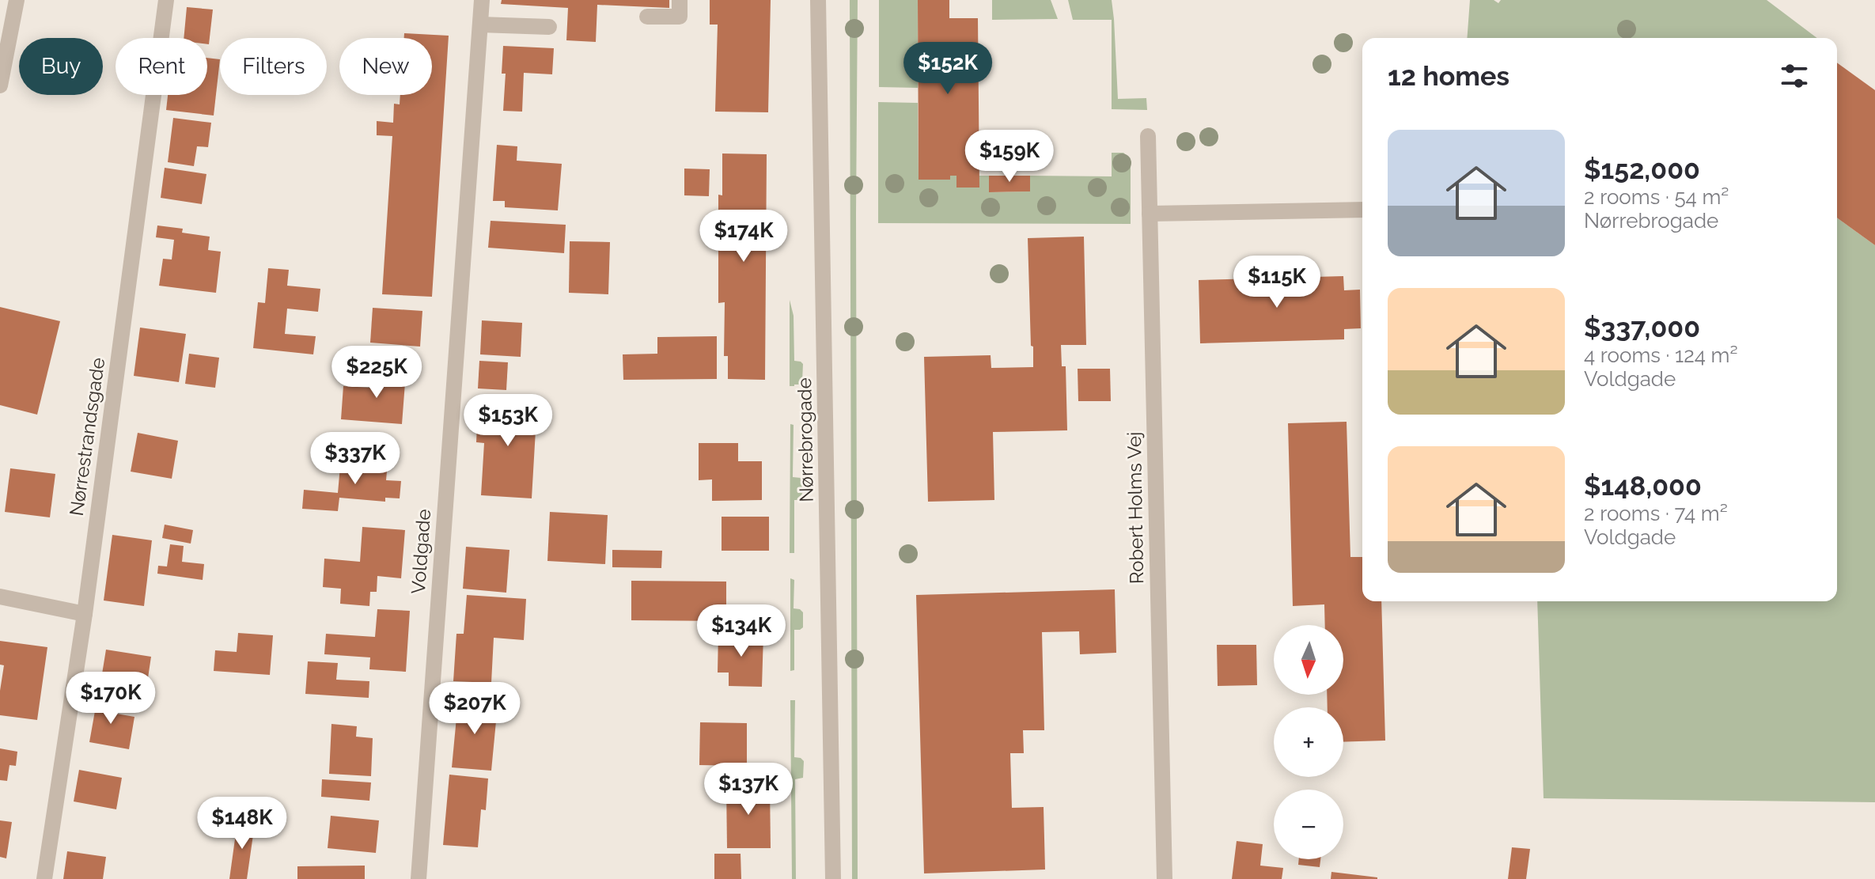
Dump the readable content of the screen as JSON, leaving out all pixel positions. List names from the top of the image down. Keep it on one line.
{"streets":{"street":["Nørrestrandsgade","Nørrebrogade","Robert Holms Vej","Voldgade"]},"north":"bottom","page":{"chip":["Buy","Rent","Filters","New"],"heading":"12 homes","price":["$152K","$159K","$174K","$115K","$225K","$153K","$337K","$134K","$170K","$207K","$137K","$148K"],"list":[{"name":"$152,000","note":"2 rooms · 54 m² · Nørrebrogade"},{"name":"$337,000","note":"4 rooms · 124 m² · Voldgade"},{"name":"$148,000","note":"2 rooms · 74 m² · Voldgade"}],"map_buttons":["+","−"]}}
